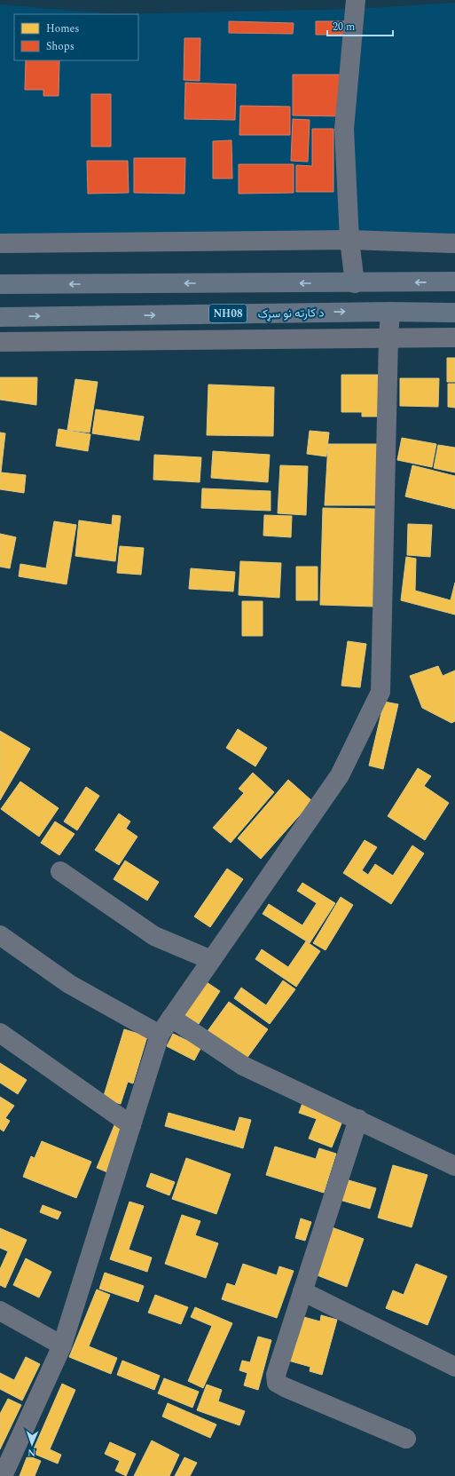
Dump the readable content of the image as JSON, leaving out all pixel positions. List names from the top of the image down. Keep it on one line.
{"streets":{"highway":["د کارته نو سړک","NH08"]},"legend":["Homes","Shops"],"scale_bar":"20 m","north":"bottom"}
